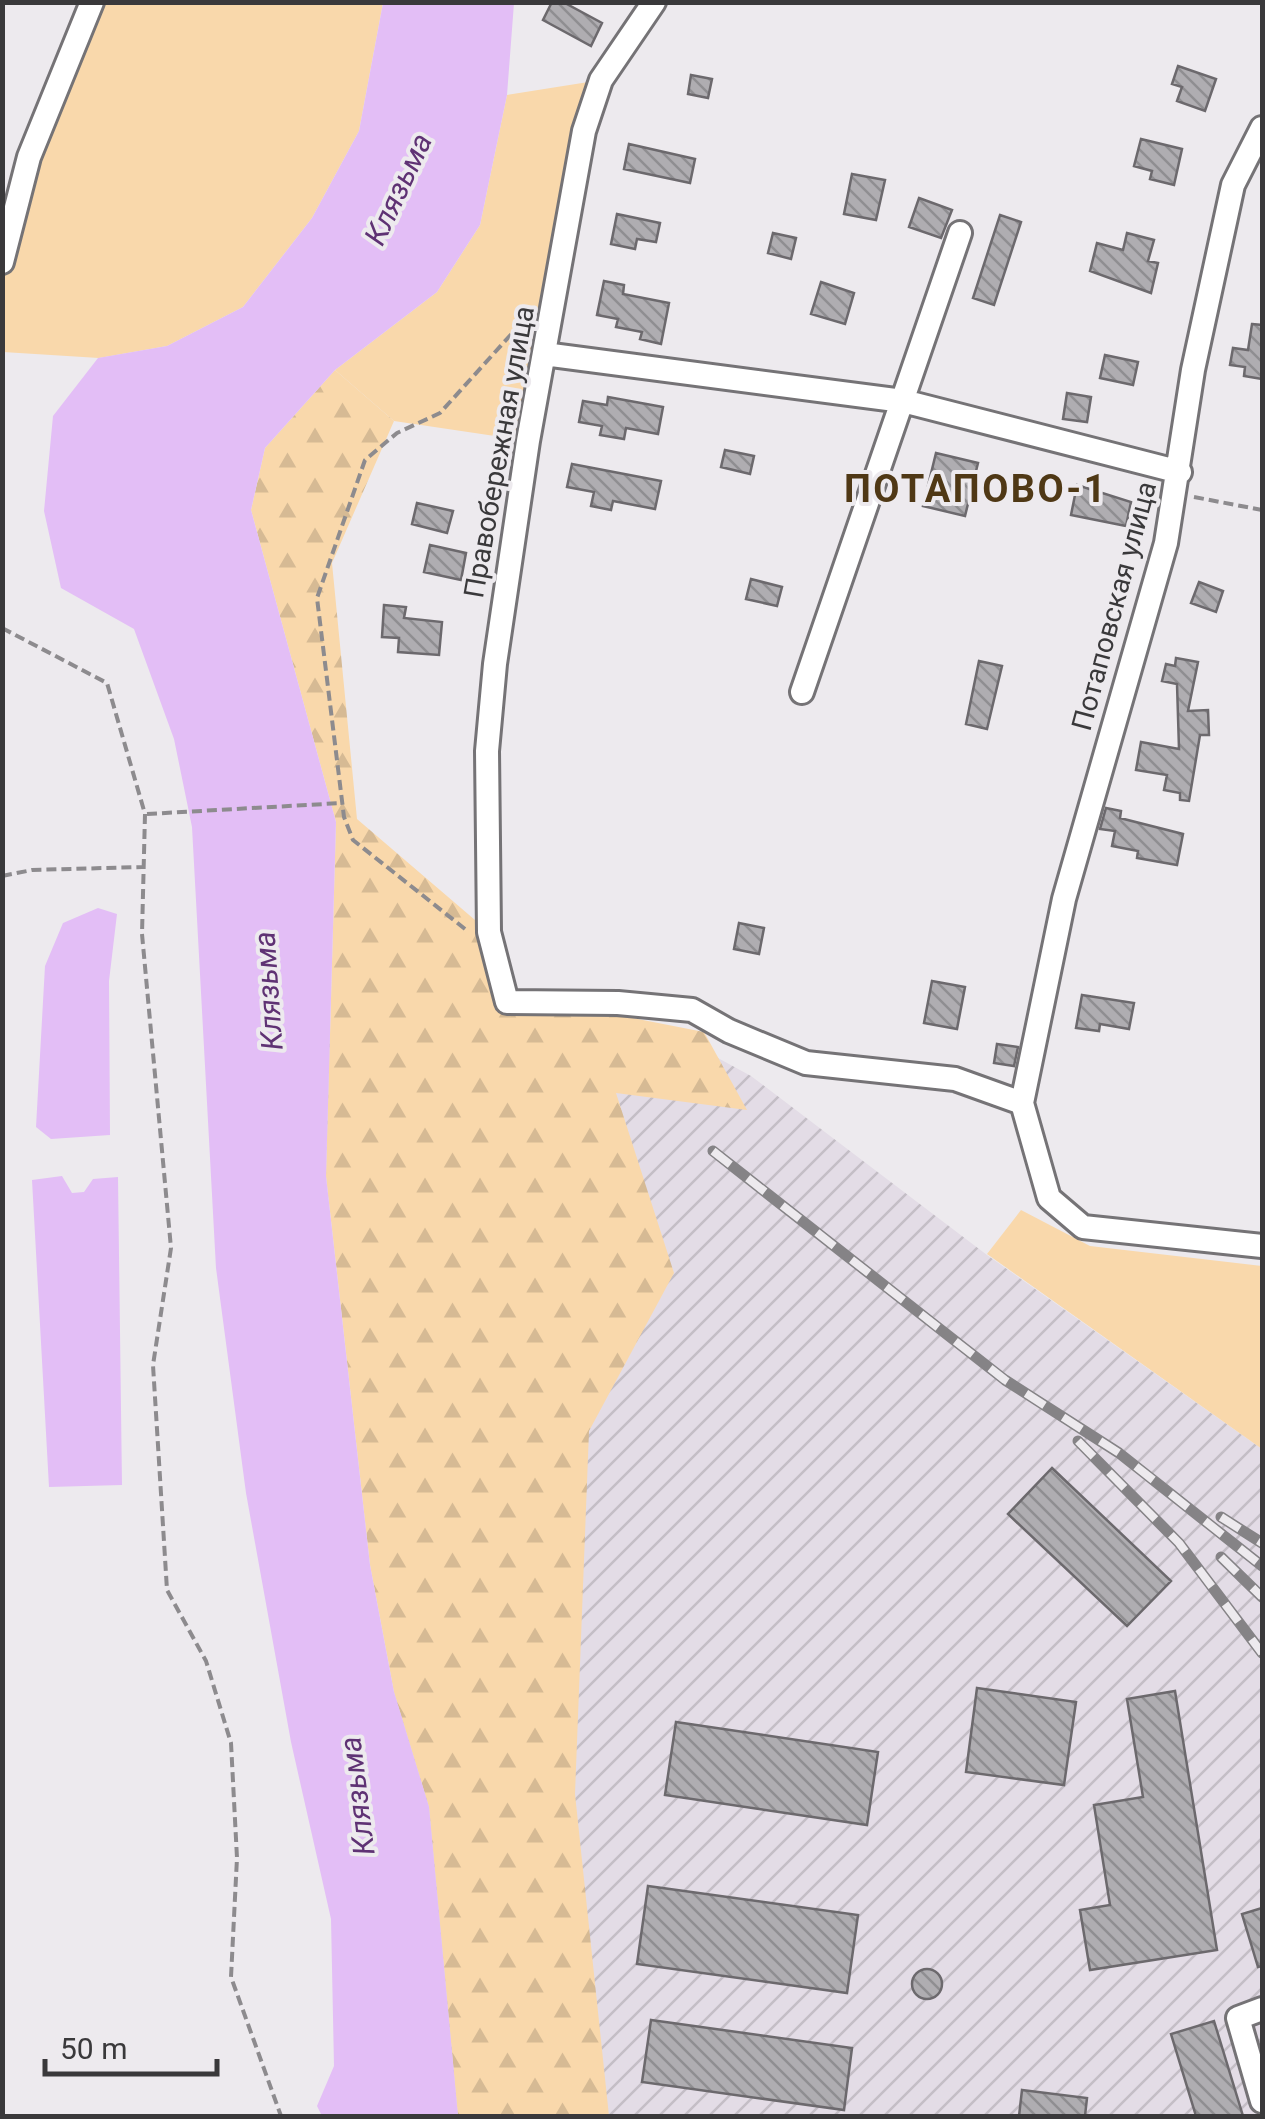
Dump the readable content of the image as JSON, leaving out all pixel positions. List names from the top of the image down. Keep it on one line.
{"streets":{"street":["Правобережная улица","Потаповская улица"]},"crossings":[["Правобережная улица","Потаповская улица"]],"districts":["ПОТАПОВО-1"],"water":["Клязьма"],"scale_bar":"50 m"}
